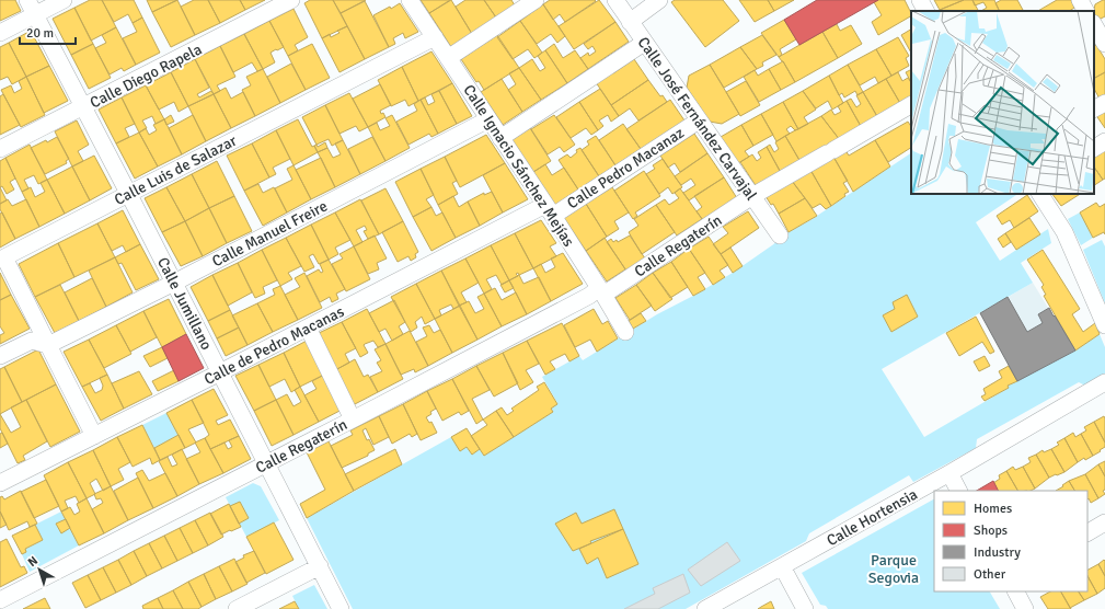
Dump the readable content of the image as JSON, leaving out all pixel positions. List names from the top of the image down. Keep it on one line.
{"streets":{"street":["Calle Diego Rapela","Calle José Fernández Carvajal","Calle Ignacio Sánchez Mejías","Calle Pedro Macanaz","Calle Luis de Salazar","Calle Manuel Freire","Calle Regaterín","Calle Jumillano","Calle de Pedro Macanas","Calle Hortensia"]},"crossings":[["Calle Diego Rapela","Calle Jumillano"],["Calle José Fernández Carvajal","Calle Pedro Macanaz"],["Calle José Fernández Carvajal","Calle Regaterín"],["Calle Ignacio Sánchez Mejías","Calle Pedro Macanaz"],["Calle Ignacio Sánchez Mejías","Calle Luis de Salazar"],["Calle Ignacio Sánchez Mejías","Calle Manuel Freire"],["Calle Ignacio Sánchez Mejías","Calle Regaterín"],["Calle Ignacio Sánchez Mejías","Calle de Pedro Macanas"],["Calle Pedro Macanaz","Calle de Pedro Macanas"],["Calle Luis de Salazar","Calle Manuel Freire"],["Calle Luis de Salazar","Calle Jumillano"],["Calle Manuel Freire","Calle Jumillano"],["Calle Regaterín","Calle Jumillano"],["Calle Jumillano","Calle de Pedro Macanas"]],"parks":["Parque Segovia"],"legend":["Homes","Shops","Industry","Other"],"scale_bar":"20 m","north":"top left"}
